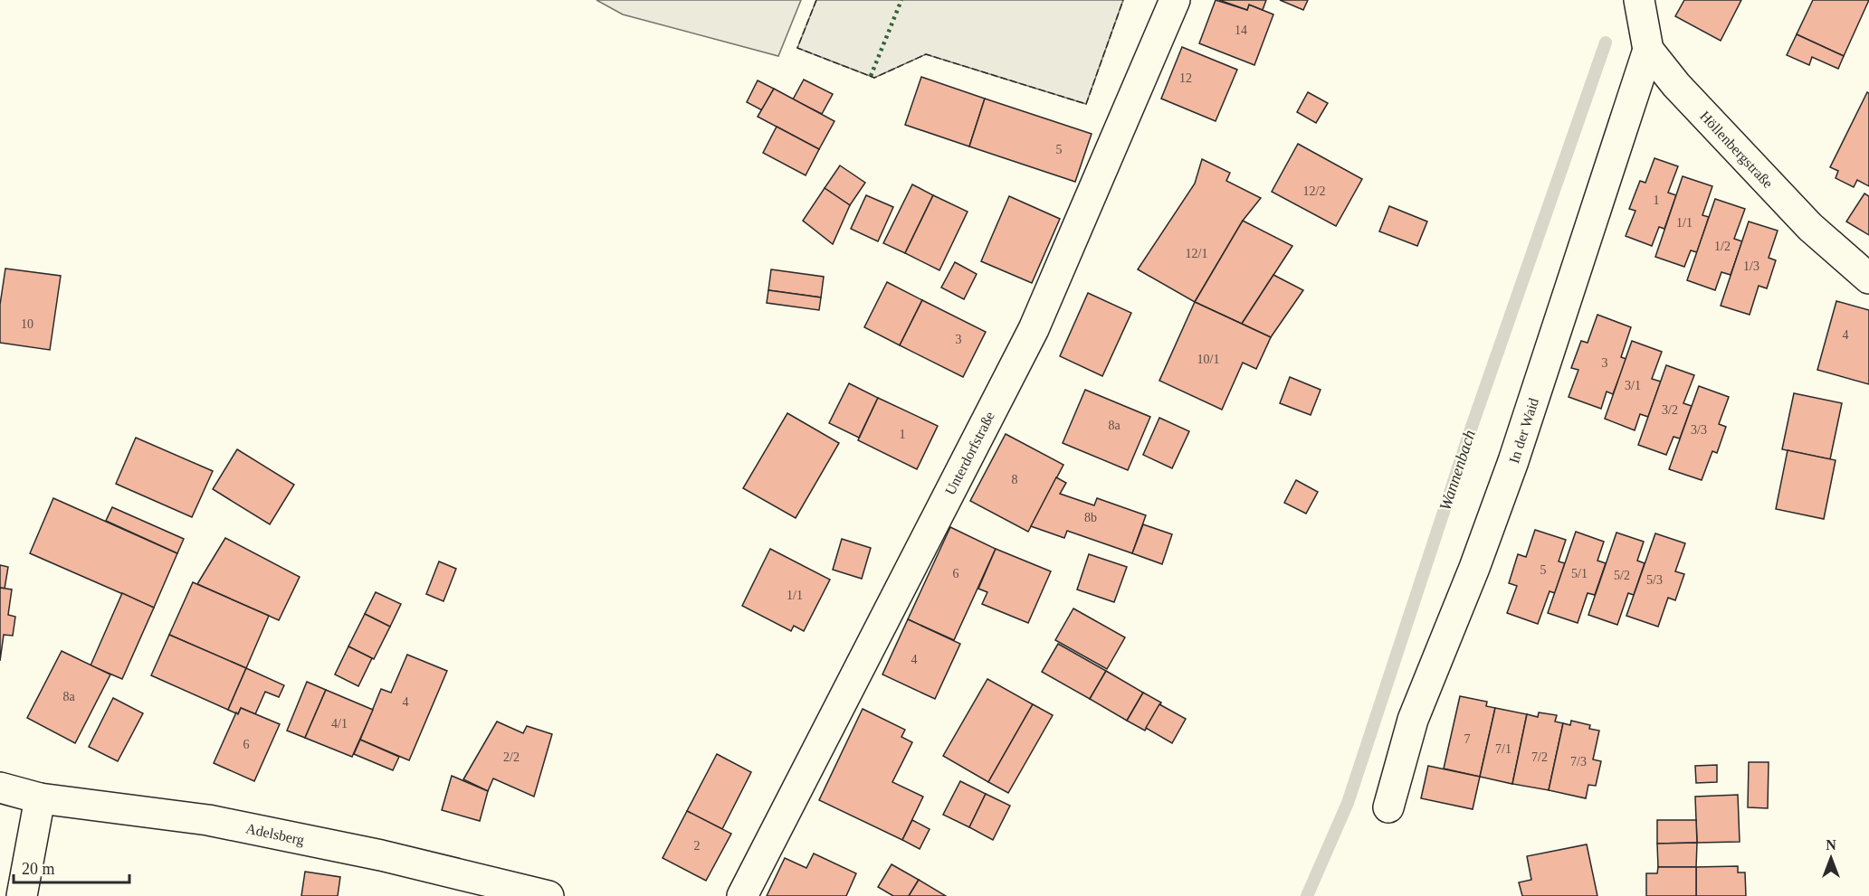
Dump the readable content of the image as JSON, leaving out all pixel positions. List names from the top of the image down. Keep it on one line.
{"streets":{"street":["Höllenbergstraße","In der Waid","Unterdorfstraße","Adelsberg"]},"crossings":[["Höllenbergstraße","In der Waid"]],"water":["Wannenbach"],"house_numbers":["14","12","5","12/2","1","1/1","1/2","12/1","1/3","10","4","3","10/1","3","3/1","3/2","8a","3/3","1","8","8b","5","6","5/1","5/2","5/3","1/1","4","8a","4","4/1","7","6","7/1","2/2","7/2","7/3","2"],"scale_bar":"20 m","north":"top"}
